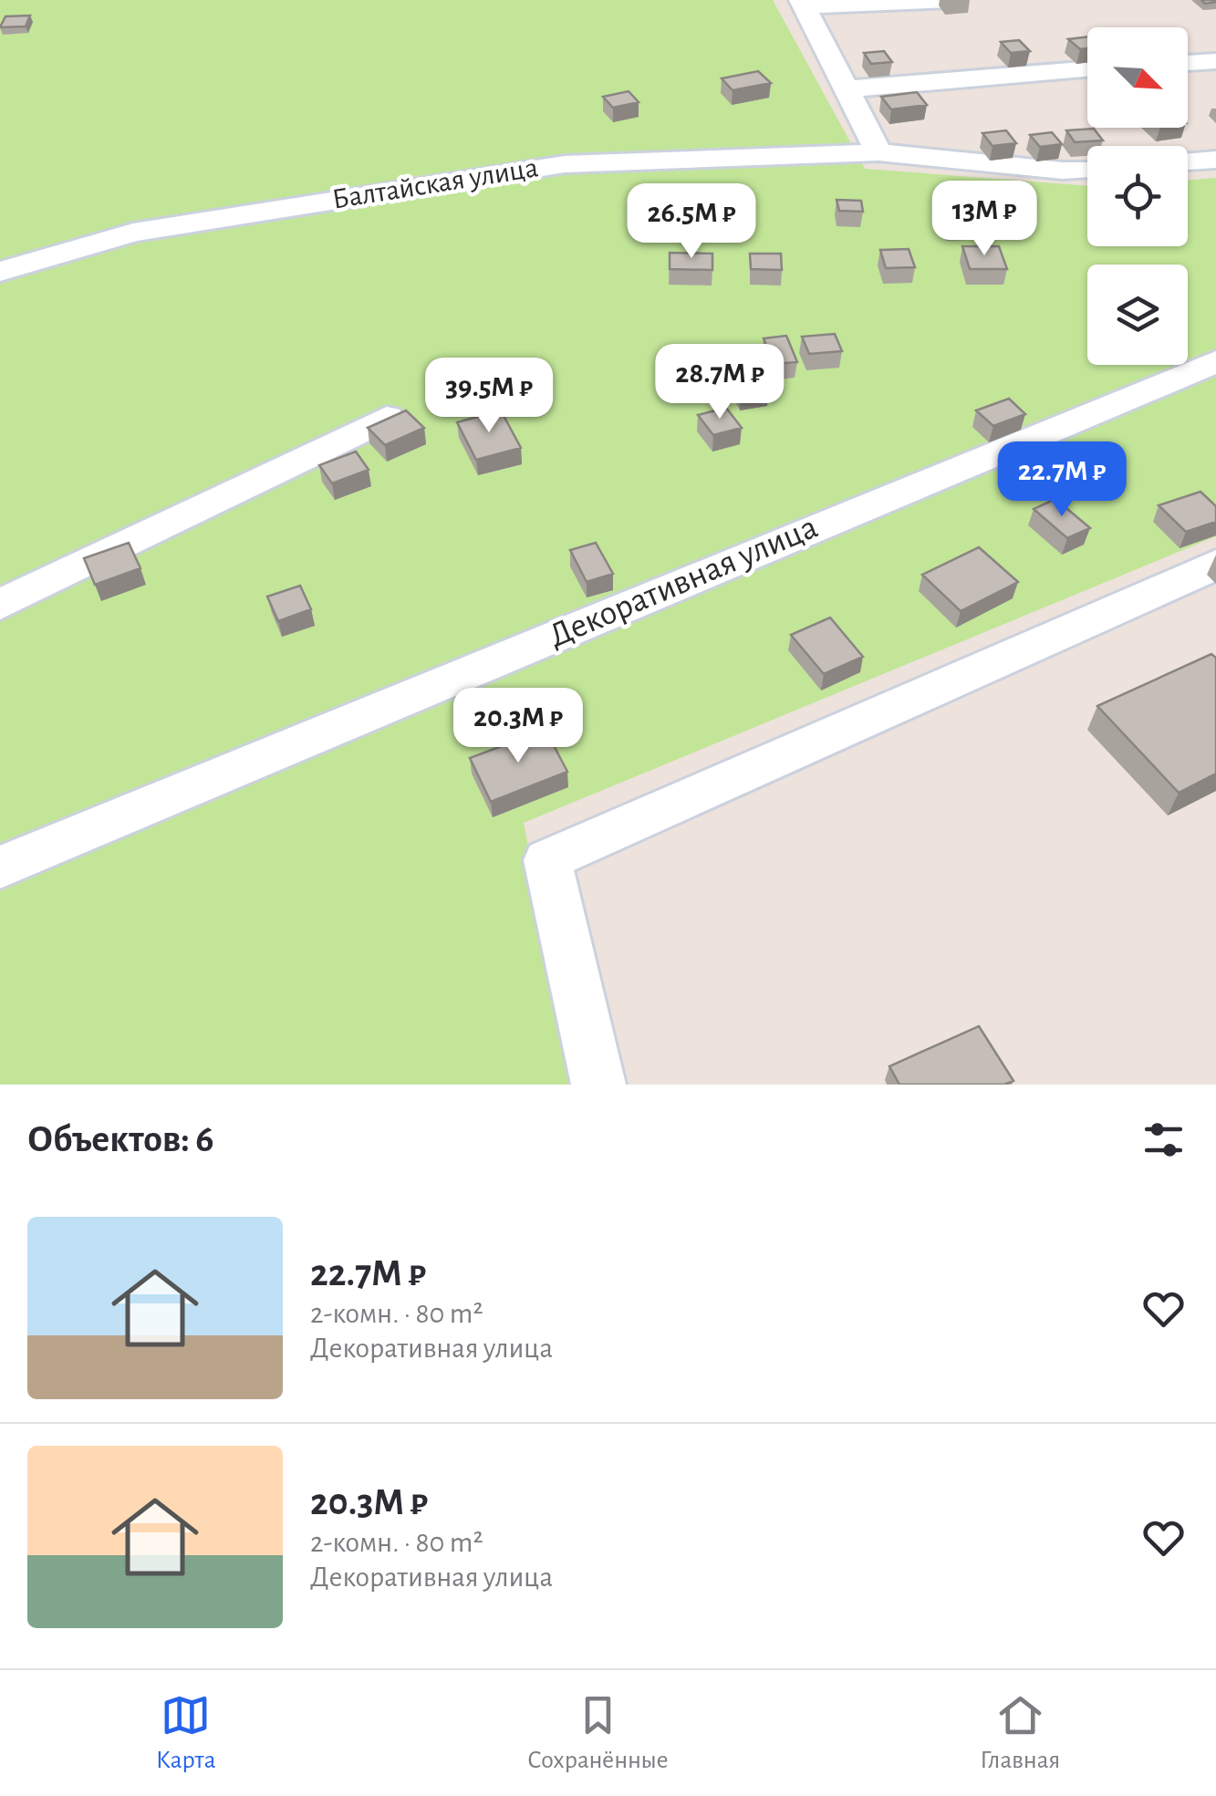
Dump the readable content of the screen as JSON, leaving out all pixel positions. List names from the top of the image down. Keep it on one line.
{"streets":{"street":["Балтайская улица","Декоративная улица"]},"north":"bottom right","page":{"price":["13M ₽","26.5M ₽","28.7M ₽","39.5M ₽","22.7M ₽","20.3M ₽"],"heading":"Объектов: 6","list":[{"name":"22.7M ₽","note":"2-комн. · 80 m² · Декоративная улица"},{"name":"20.3M ₽","note":"2-комн. · 80 m² · Декоративная улица"}],"tabs":["Карта","Сохранённые","Главная"]}}
